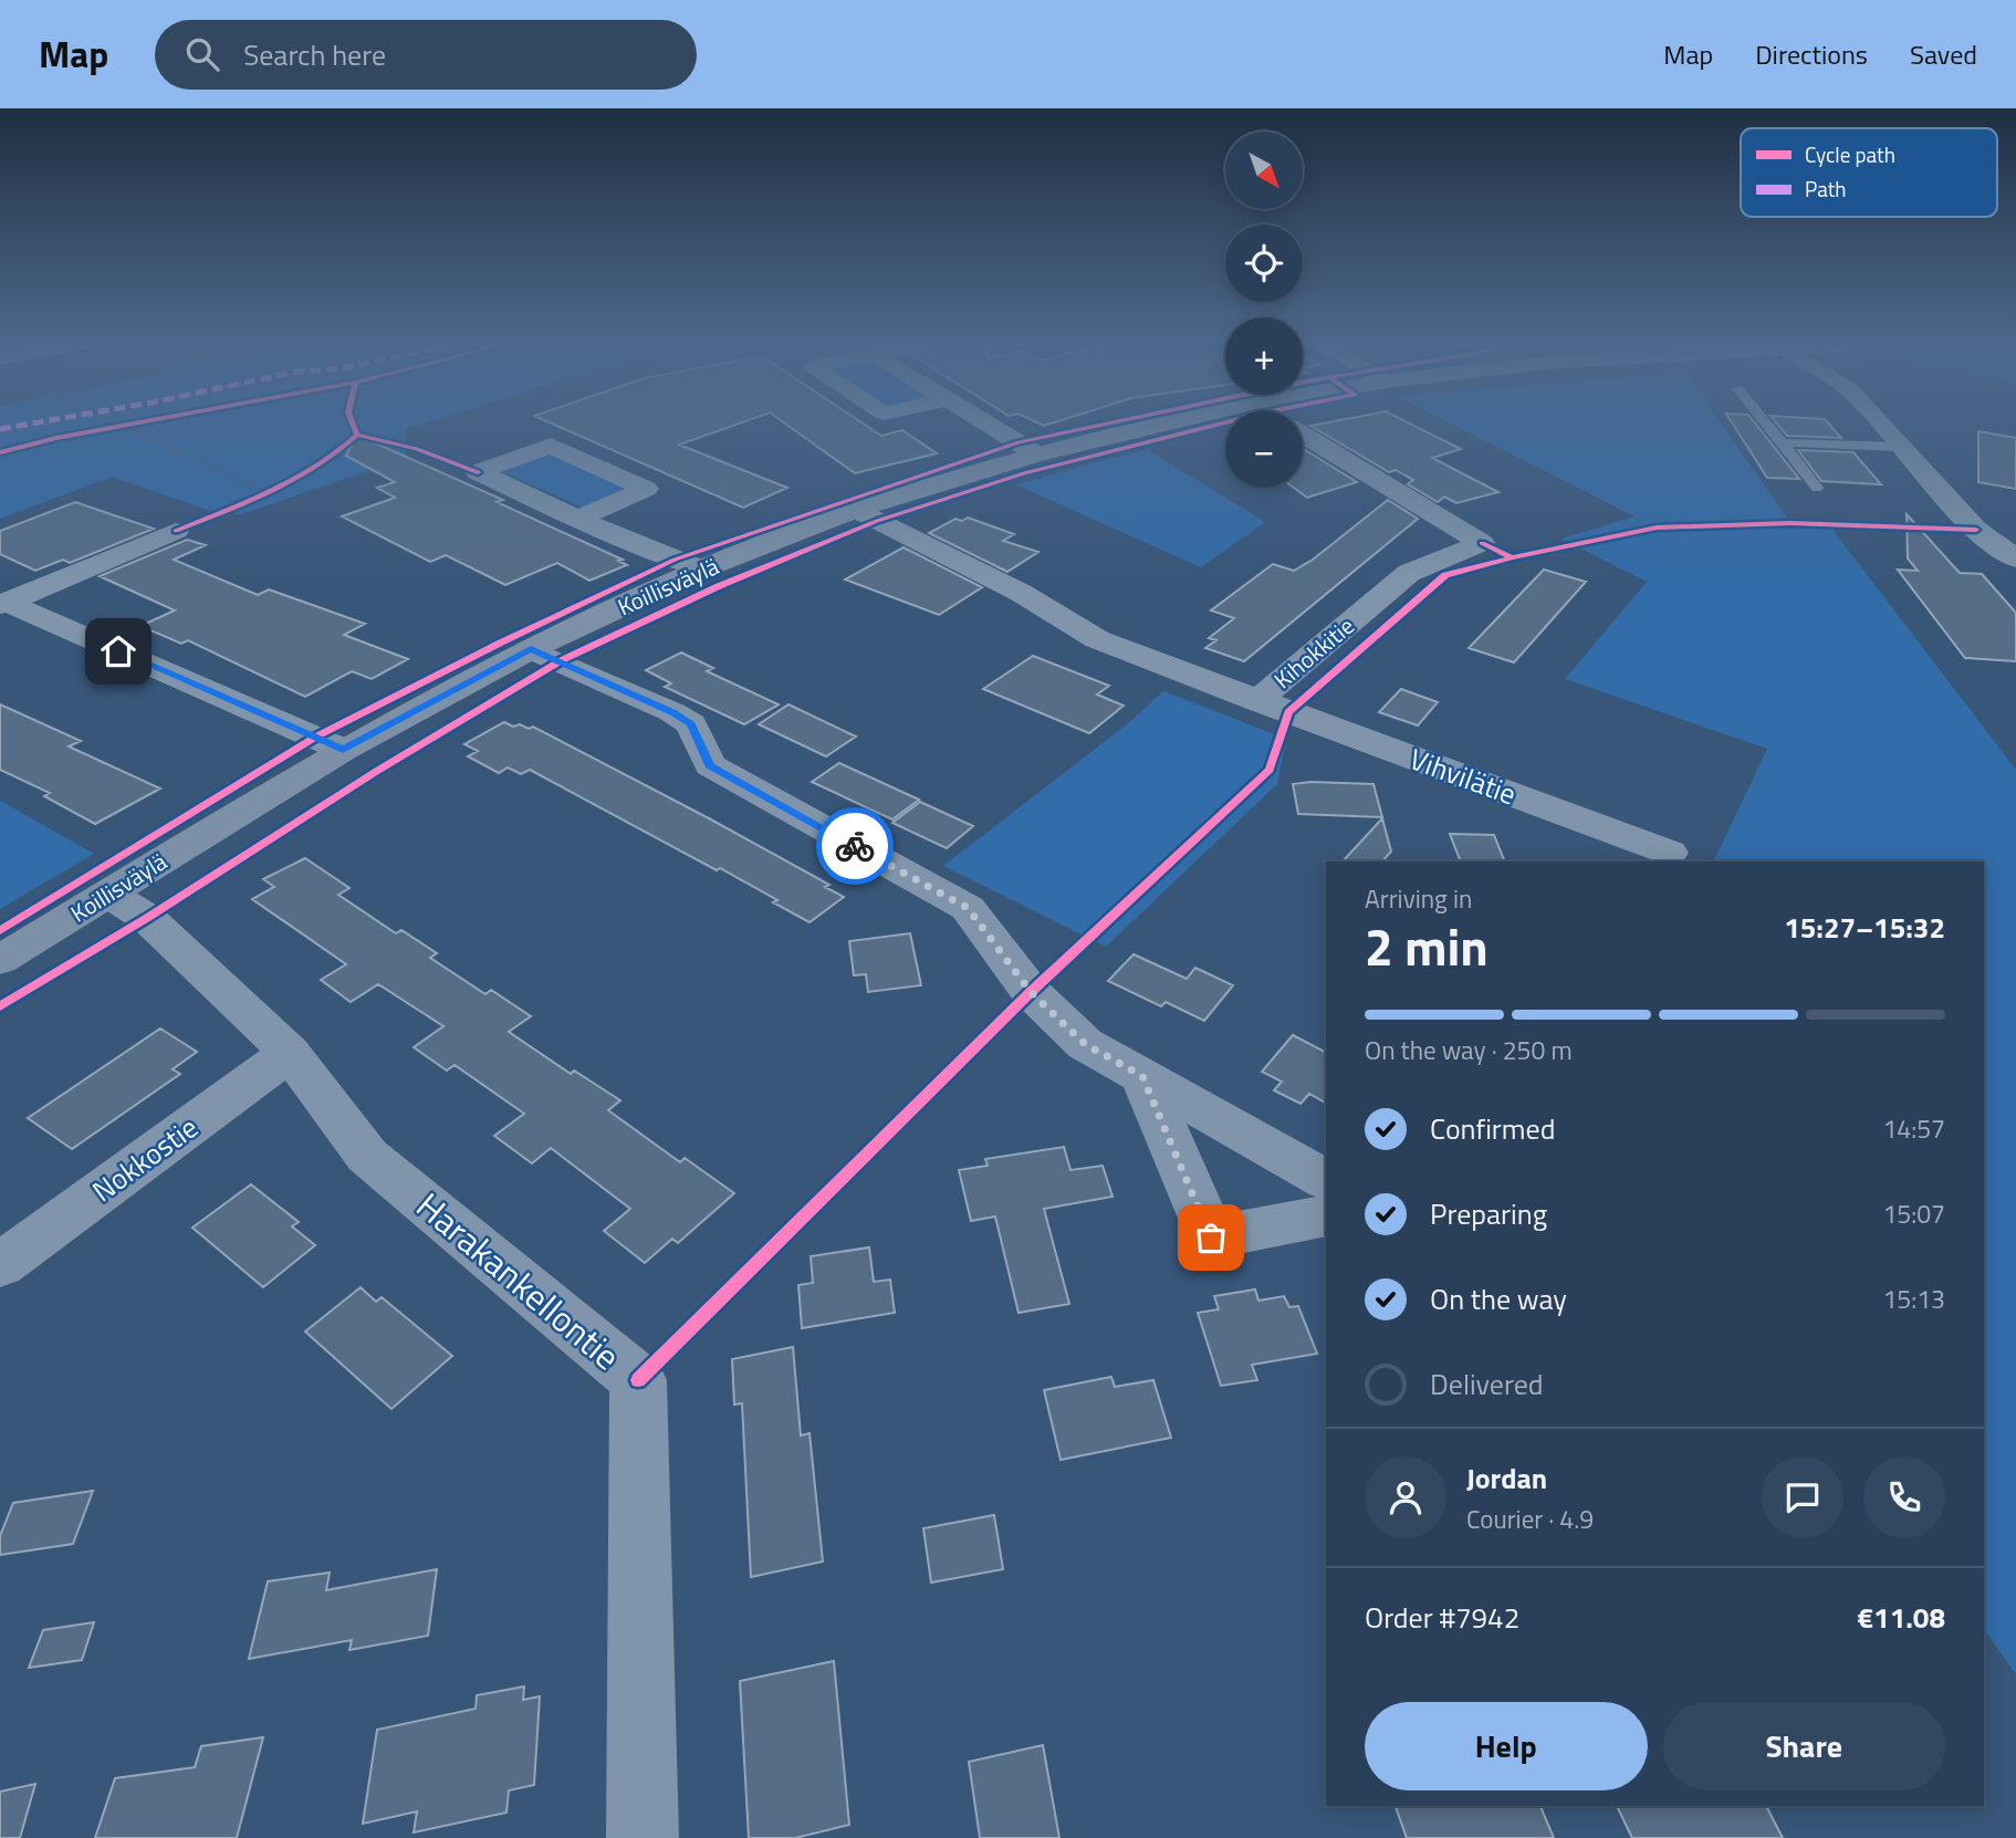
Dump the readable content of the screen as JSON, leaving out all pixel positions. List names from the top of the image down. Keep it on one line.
{"streets":{"street":["Koillisväylä","Kihokkitie","Vihvilätie","Nokkostie","Harakankellontie"]},"crossings":[["Koillisväylä","Kihokkitie"],["Koillisväylä","Harakankellontie"],["Kihokkitie","Vihvilätie"],["Nokkostie","Harakankellontie"]],"legend":["Cycle path","Path"],"north":"bottom right","page":{"header":"Map","search":"Search here","nav":["Map","Directions","Saved"],"map_buttons":["+","−"],"heading":["2 min","Arriving in","15:27–15:32"],"panel":["Jordan","Courier · 4.9","Order #7942","€11.08"],"bar":"On the way · 250 m","list":[["Confirmed","14:57"],["Preparing","15:07"],["On the way","15:13"],"Delivered"],"buttons":["Help","Share"]}}
